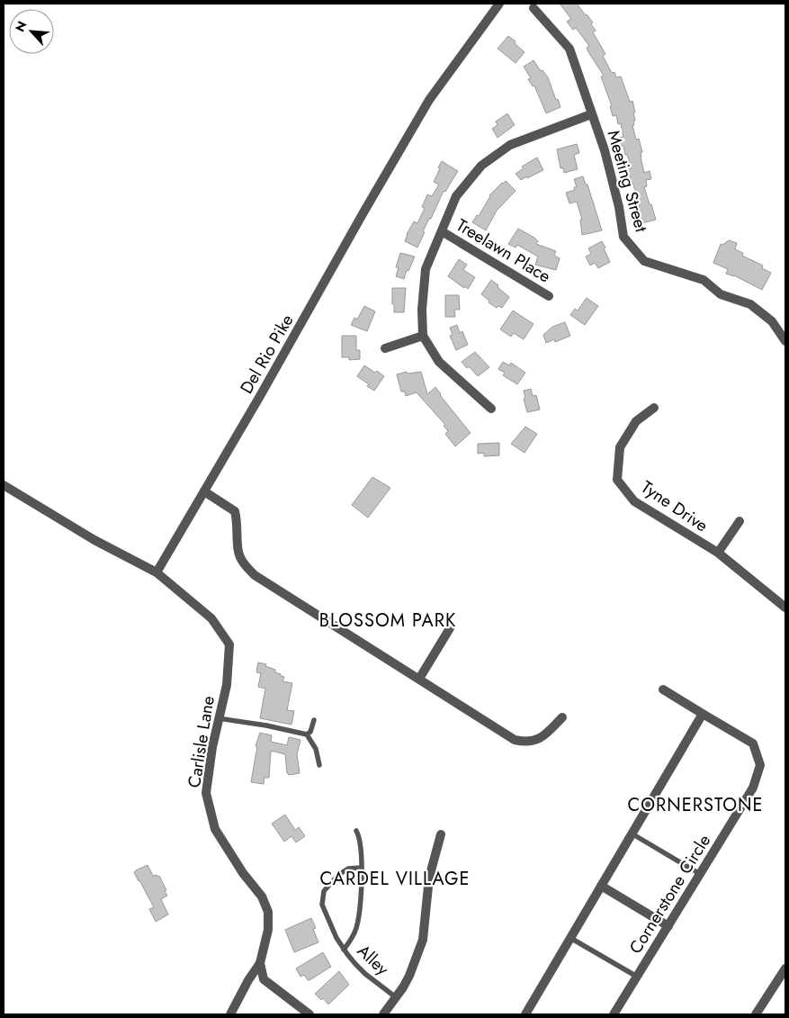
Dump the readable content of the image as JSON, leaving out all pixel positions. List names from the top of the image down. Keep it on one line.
{"streets":{"street":["Meeting Street","Treelawn Place","Del Rio Pike","Tyne Drive","Carlisle Lane","Cornerstone Circle"],"lane":["Alley"]},"crossings":[["Del Rio Pike","Carlisle Lane"]],"districts":["BLOSSOM PARK","CORNERSTONE","CARDEL VILLAGE"],"north":"top left"}
